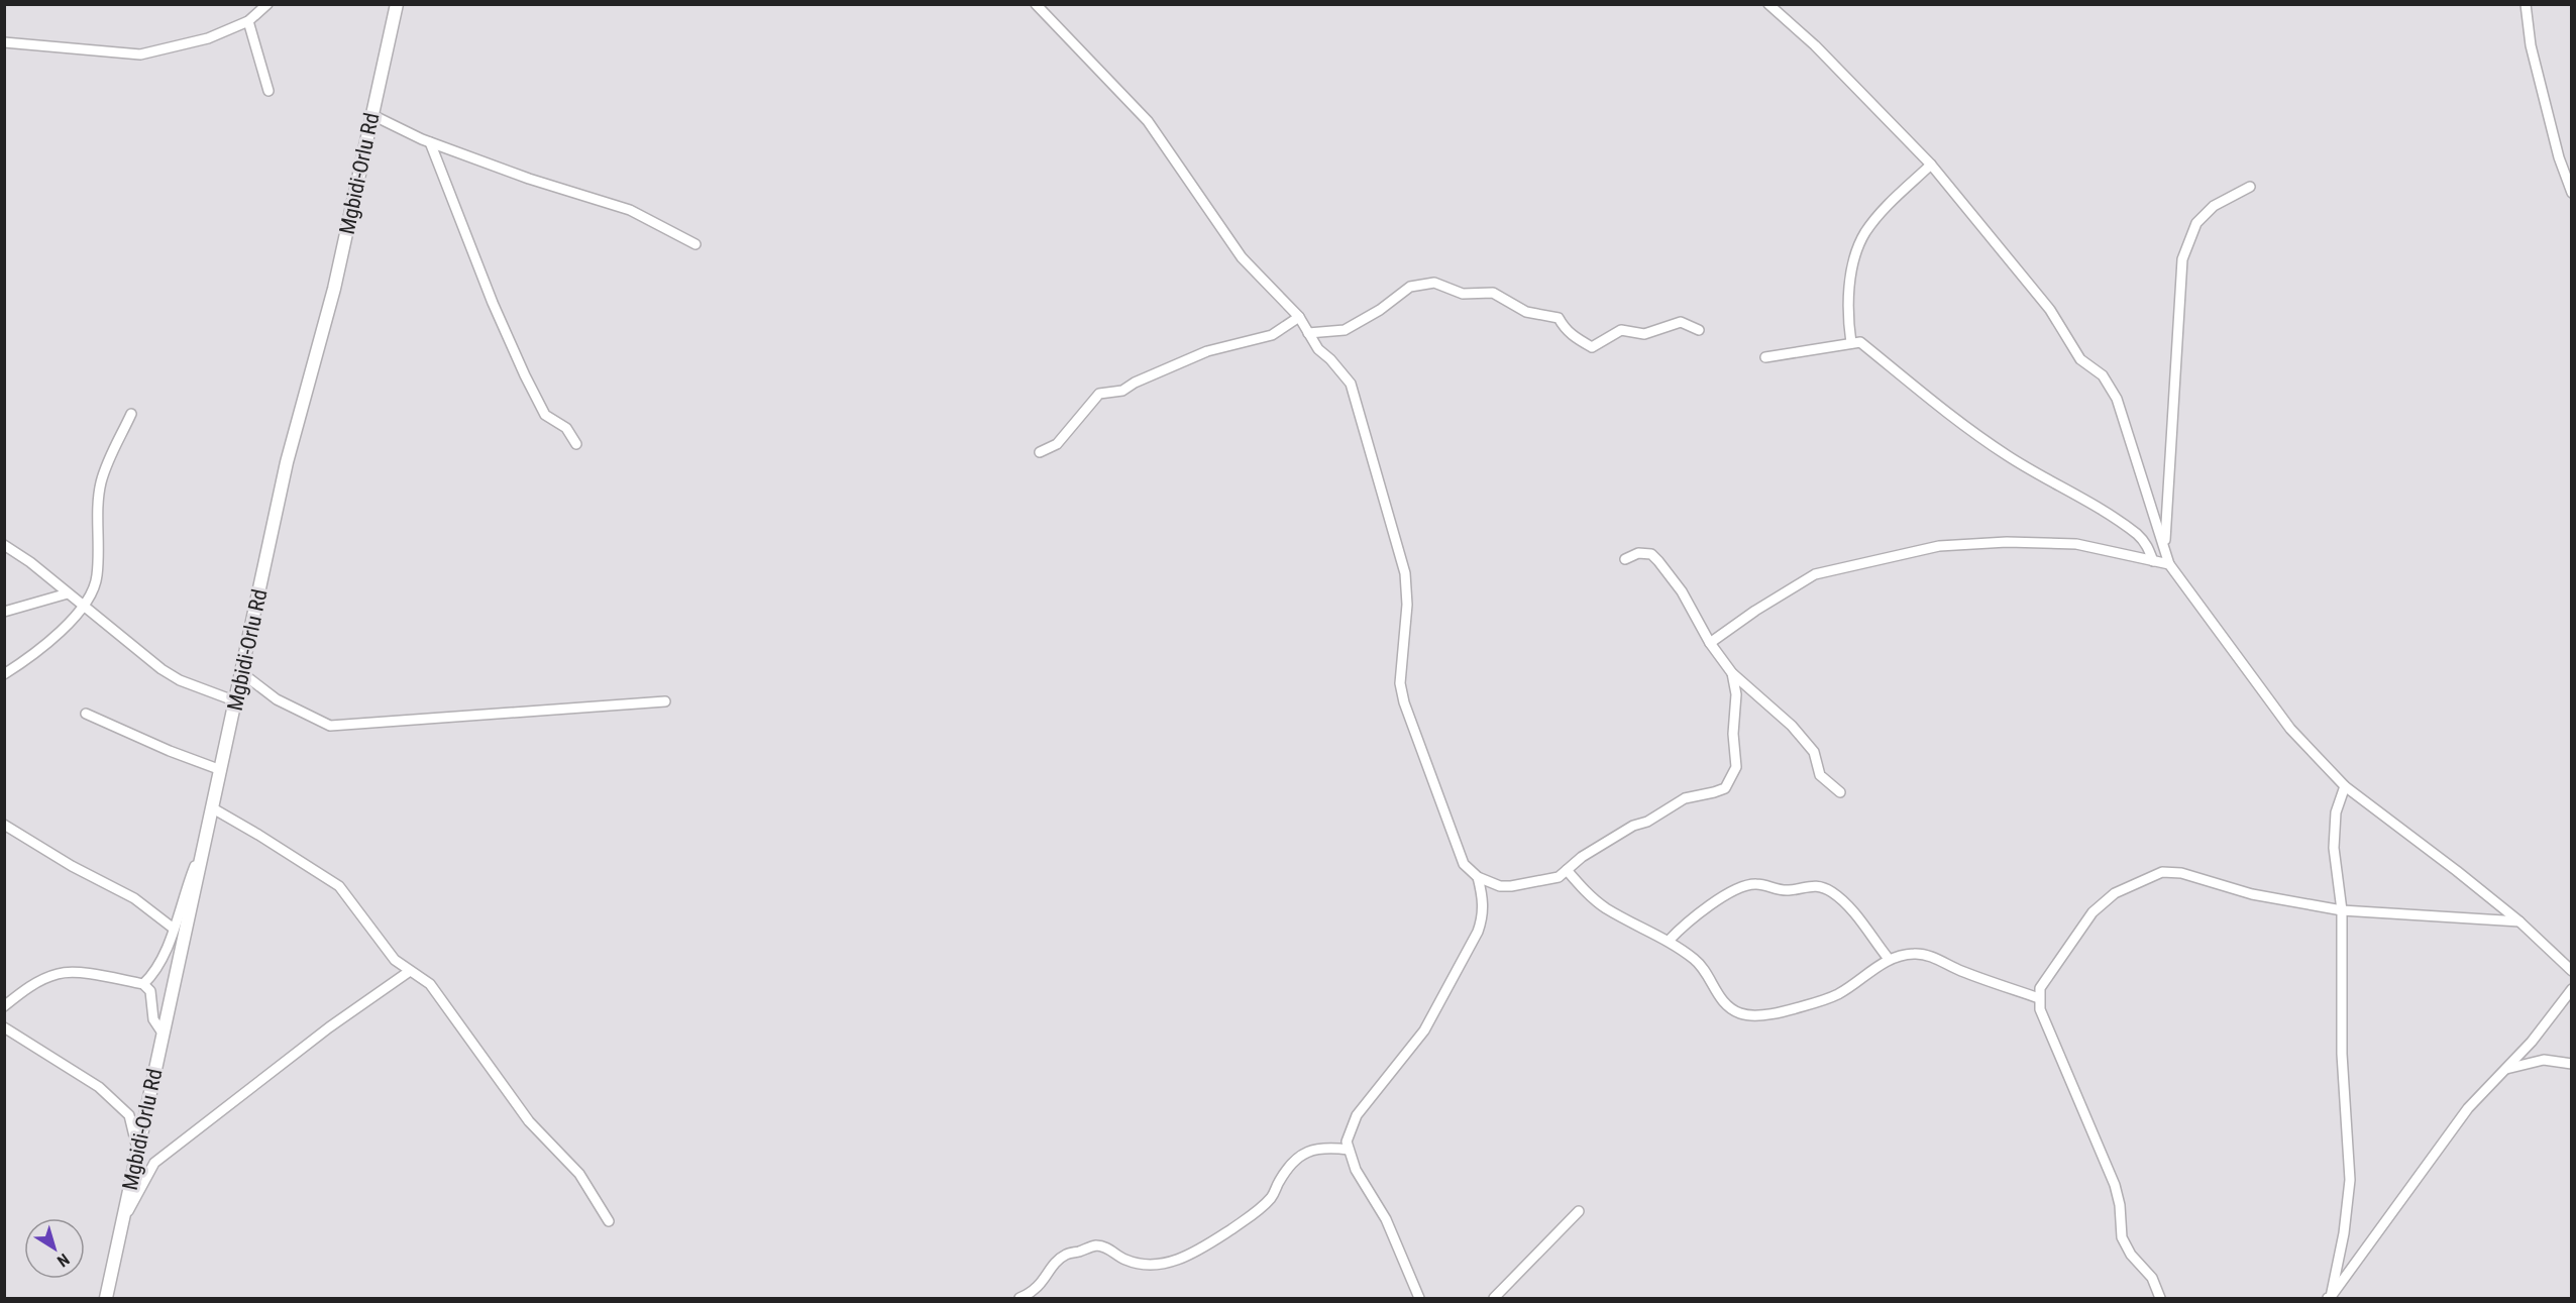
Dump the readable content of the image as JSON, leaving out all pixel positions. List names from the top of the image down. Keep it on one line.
{"streets":{"main road":["Mgbidi-Orlu Rd"]},"north":"bottom right"}
